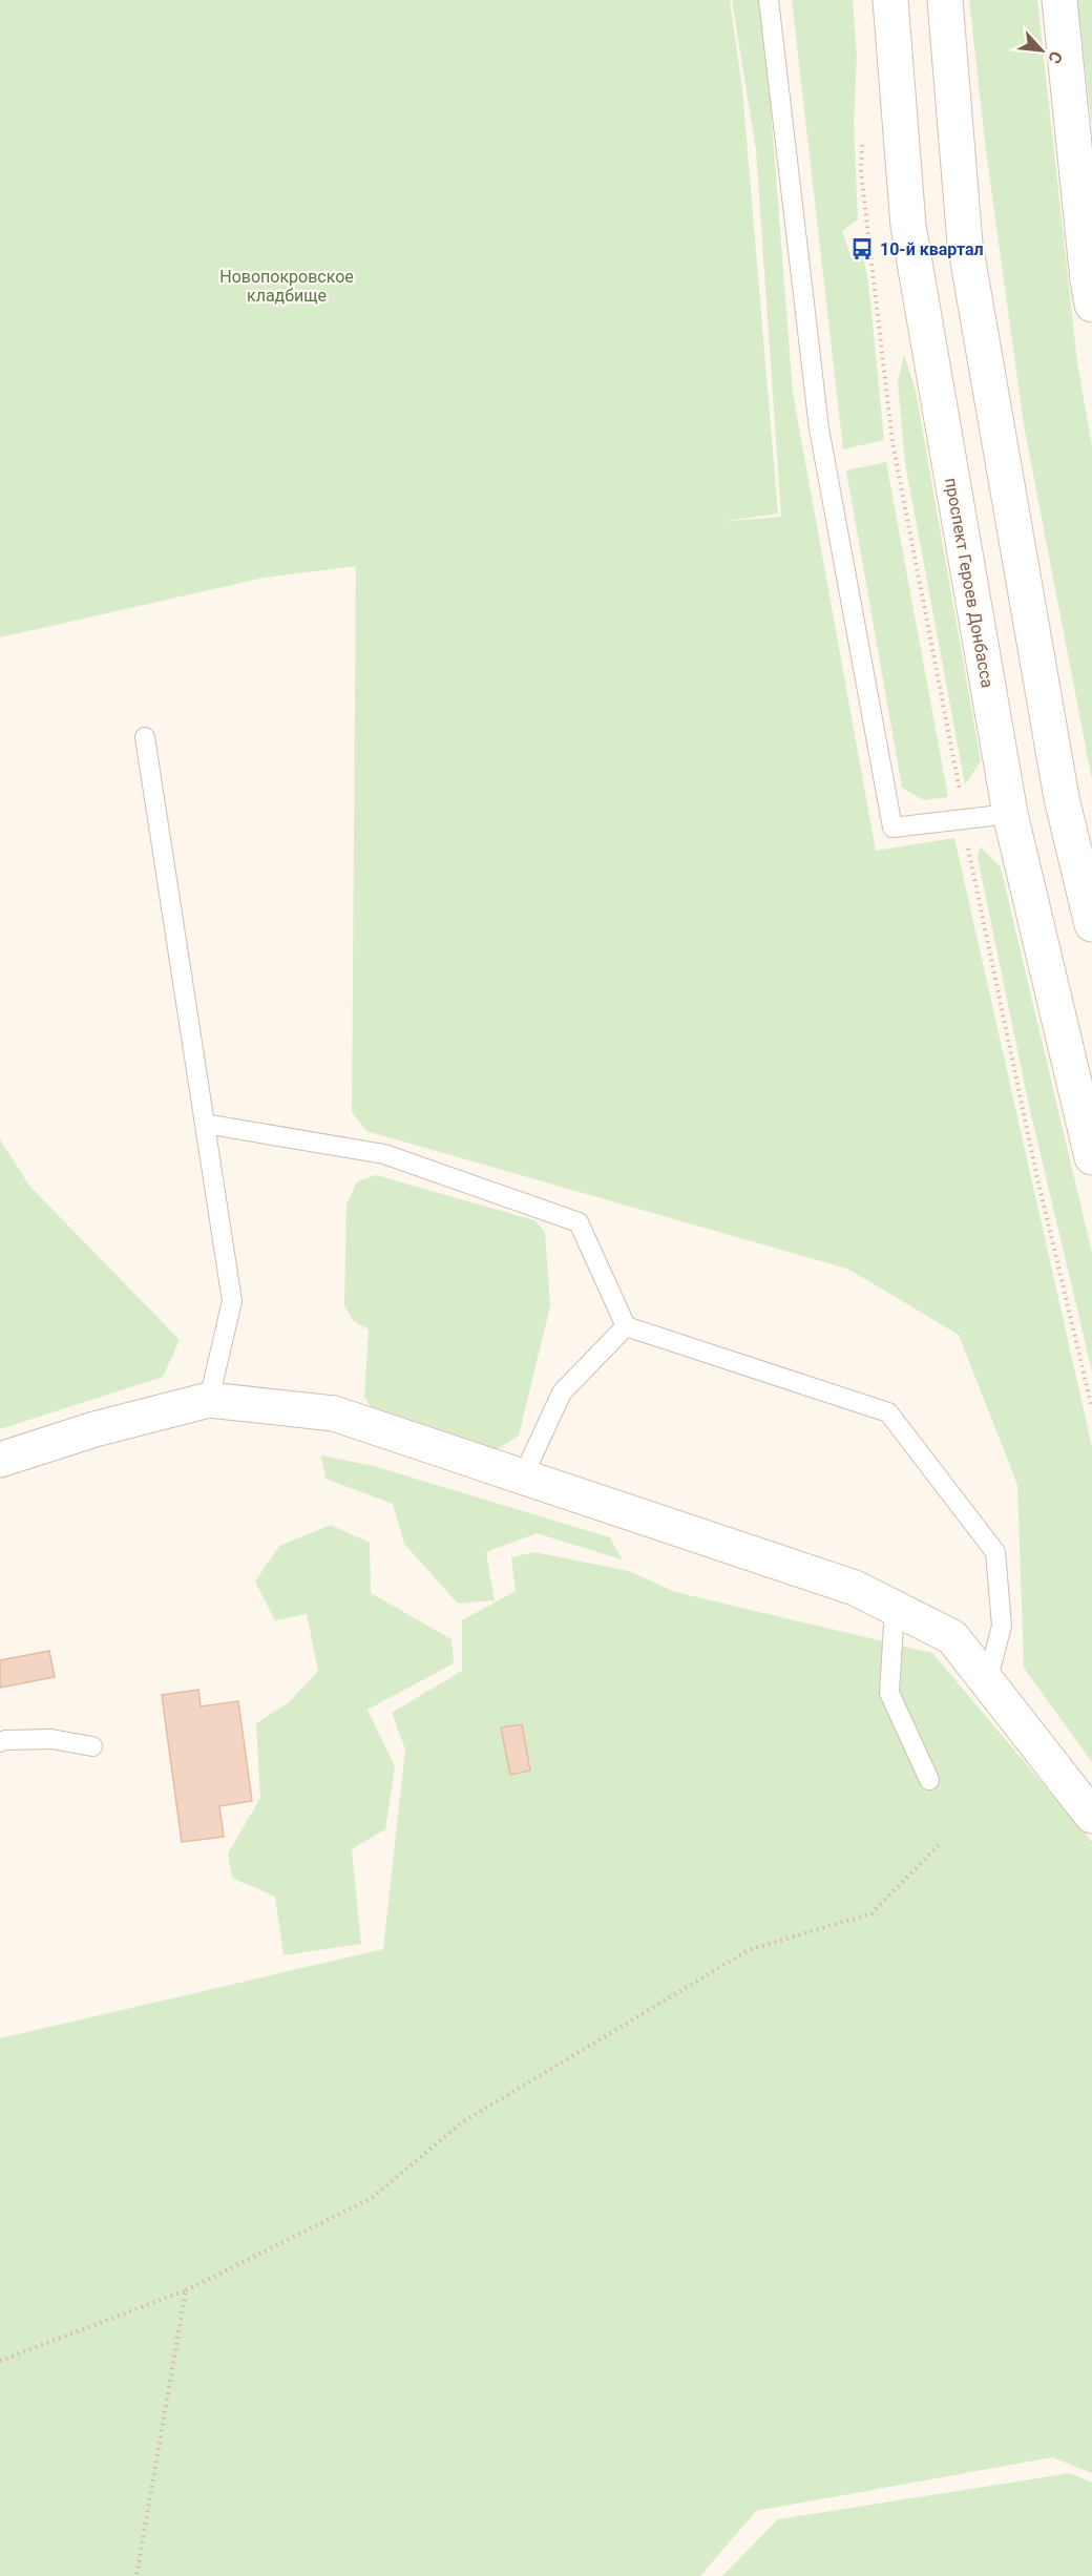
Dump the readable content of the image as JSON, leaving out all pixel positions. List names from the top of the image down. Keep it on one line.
{"streets":{"street":["проспект Героев Донбасса"]},"parks":["Новопокровское кладбище"],"places":{"bus stop":["10-й квартал"]},"north":"bottom right"}
